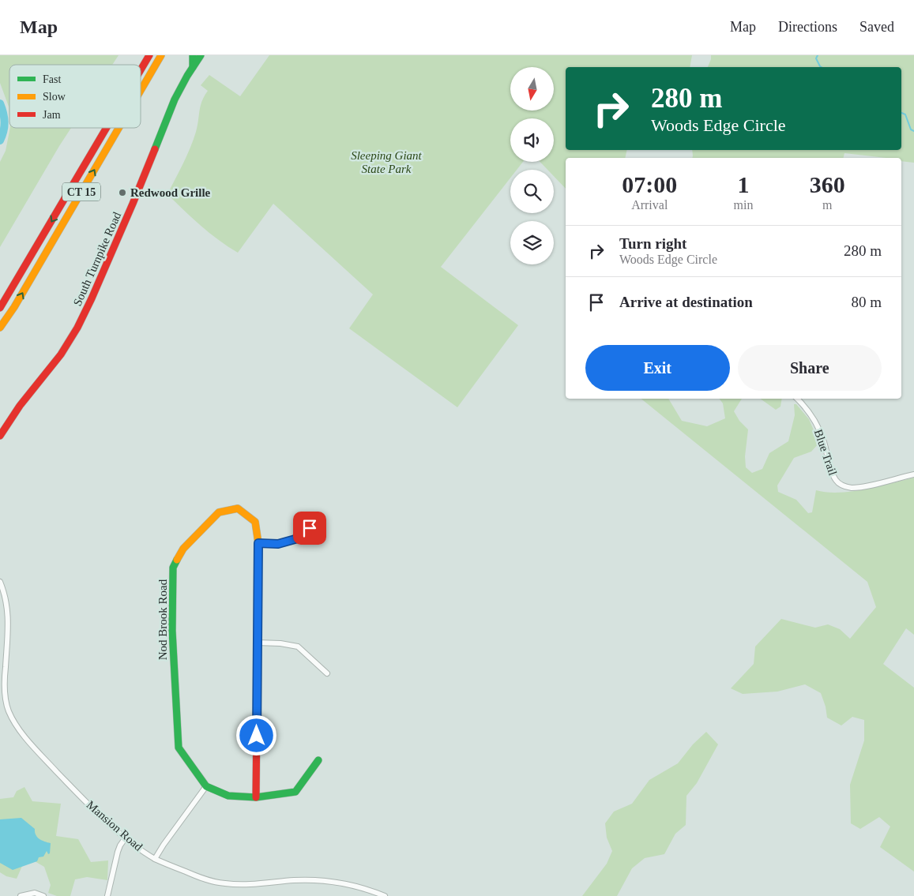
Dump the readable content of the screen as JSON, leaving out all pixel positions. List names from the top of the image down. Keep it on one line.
{"streets":{"main road":["CT 15","South Turnpike Road","Nod Brook Road"],"street":["Blue Trail","Mansion Road"]},"parks":["Sleeping Giant State Park"],"places":["Redwood Grille"],"legend":["Fast","Slow","Jam"],"north":"bottom","page":{"header":"Map","nav":["Map","Directions","Saved"],"turn":["280 m","Woods Edge Circle"],"eta":["07:00","Arrival","1","min","360","m"],"list":[{"name":"Turn right","note":"Woods Edge Circle","value":"280 m"},{"name":"Arrive at destination","value":"80 m"}],"buttons":["Exit","Share"]}}
